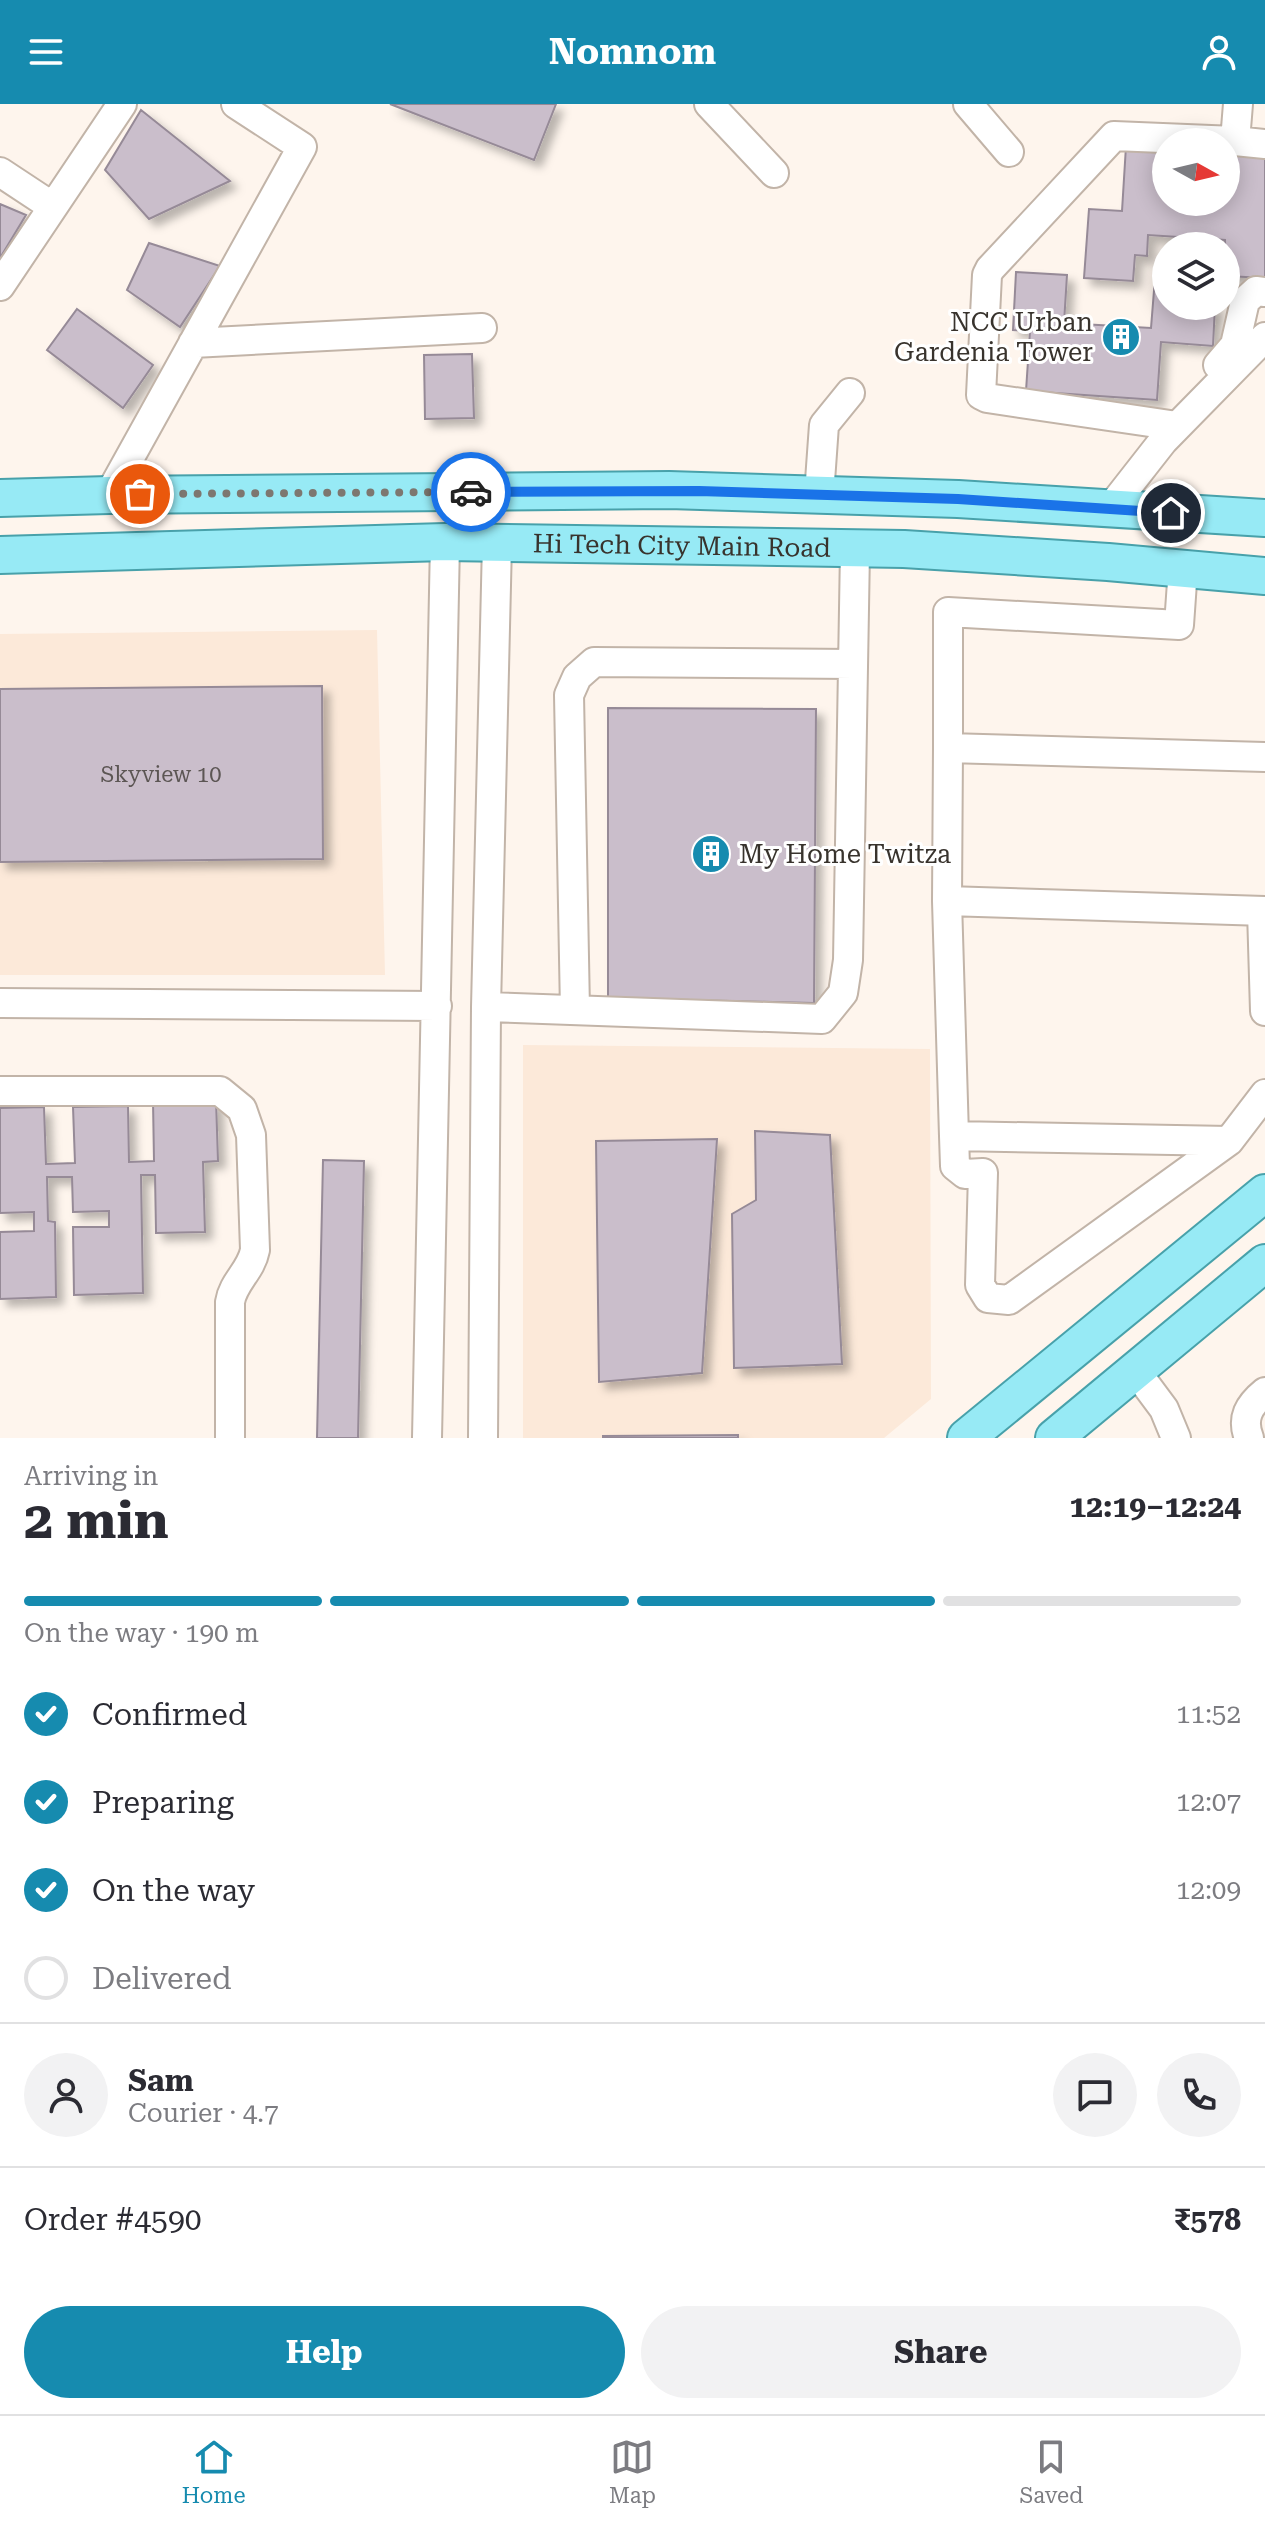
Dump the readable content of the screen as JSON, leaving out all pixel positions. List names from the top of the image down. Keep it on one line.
{"streets":{"main road":["Hi Tech City Main Road"]},"places":{"building":["NCC Urban Gardenia Tower","My Home Twitza"]},"house_numbers":["Skyview 10"],"north":"right","page":{"header":"Nomnom","heading":["2 min","Arriving in","12:19–12:24"],"panel":["Sam","Courier · 4.7","Order #4590","₹578"],"bar":"On the way · 190 m","list":[["Confirmed","11:52"],["Preparing","12:07"],["On the way","12:09"],"Delivered"],"buttons":["Help","Share"],"tabs":["Home","Map","Saved"]}}
